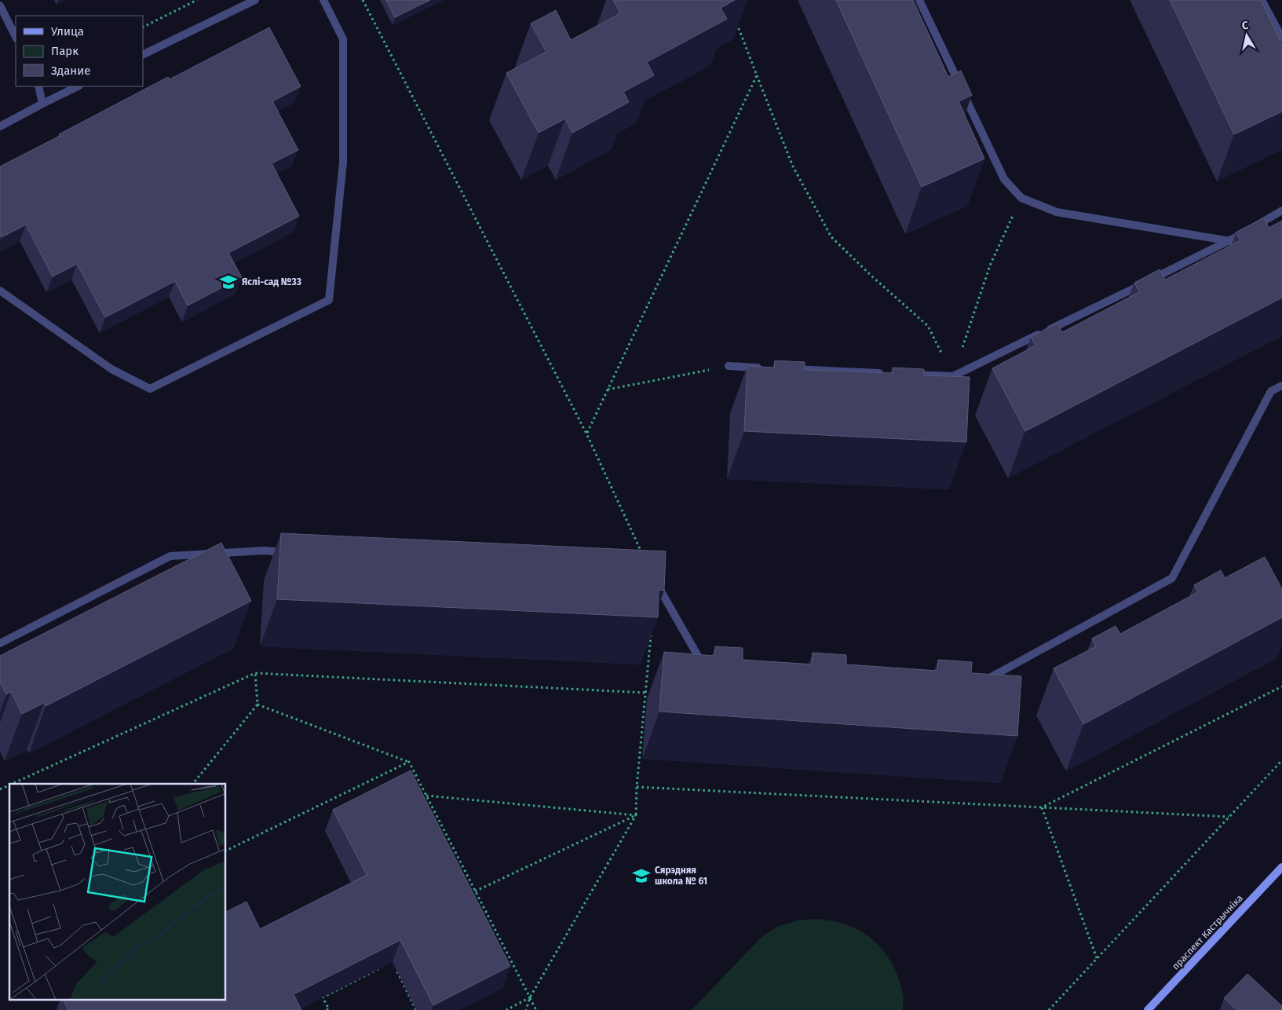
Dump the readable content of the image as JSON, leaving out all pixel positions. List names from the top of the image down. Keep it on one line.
{"streets":{"main road":["праспект Кастрычніка"]},"places":{"school or university":["Яслі-сад №33","Сярэдняя школа № 61"]},"legend":["Улица","Парк","Здание"],"north":"top"}
